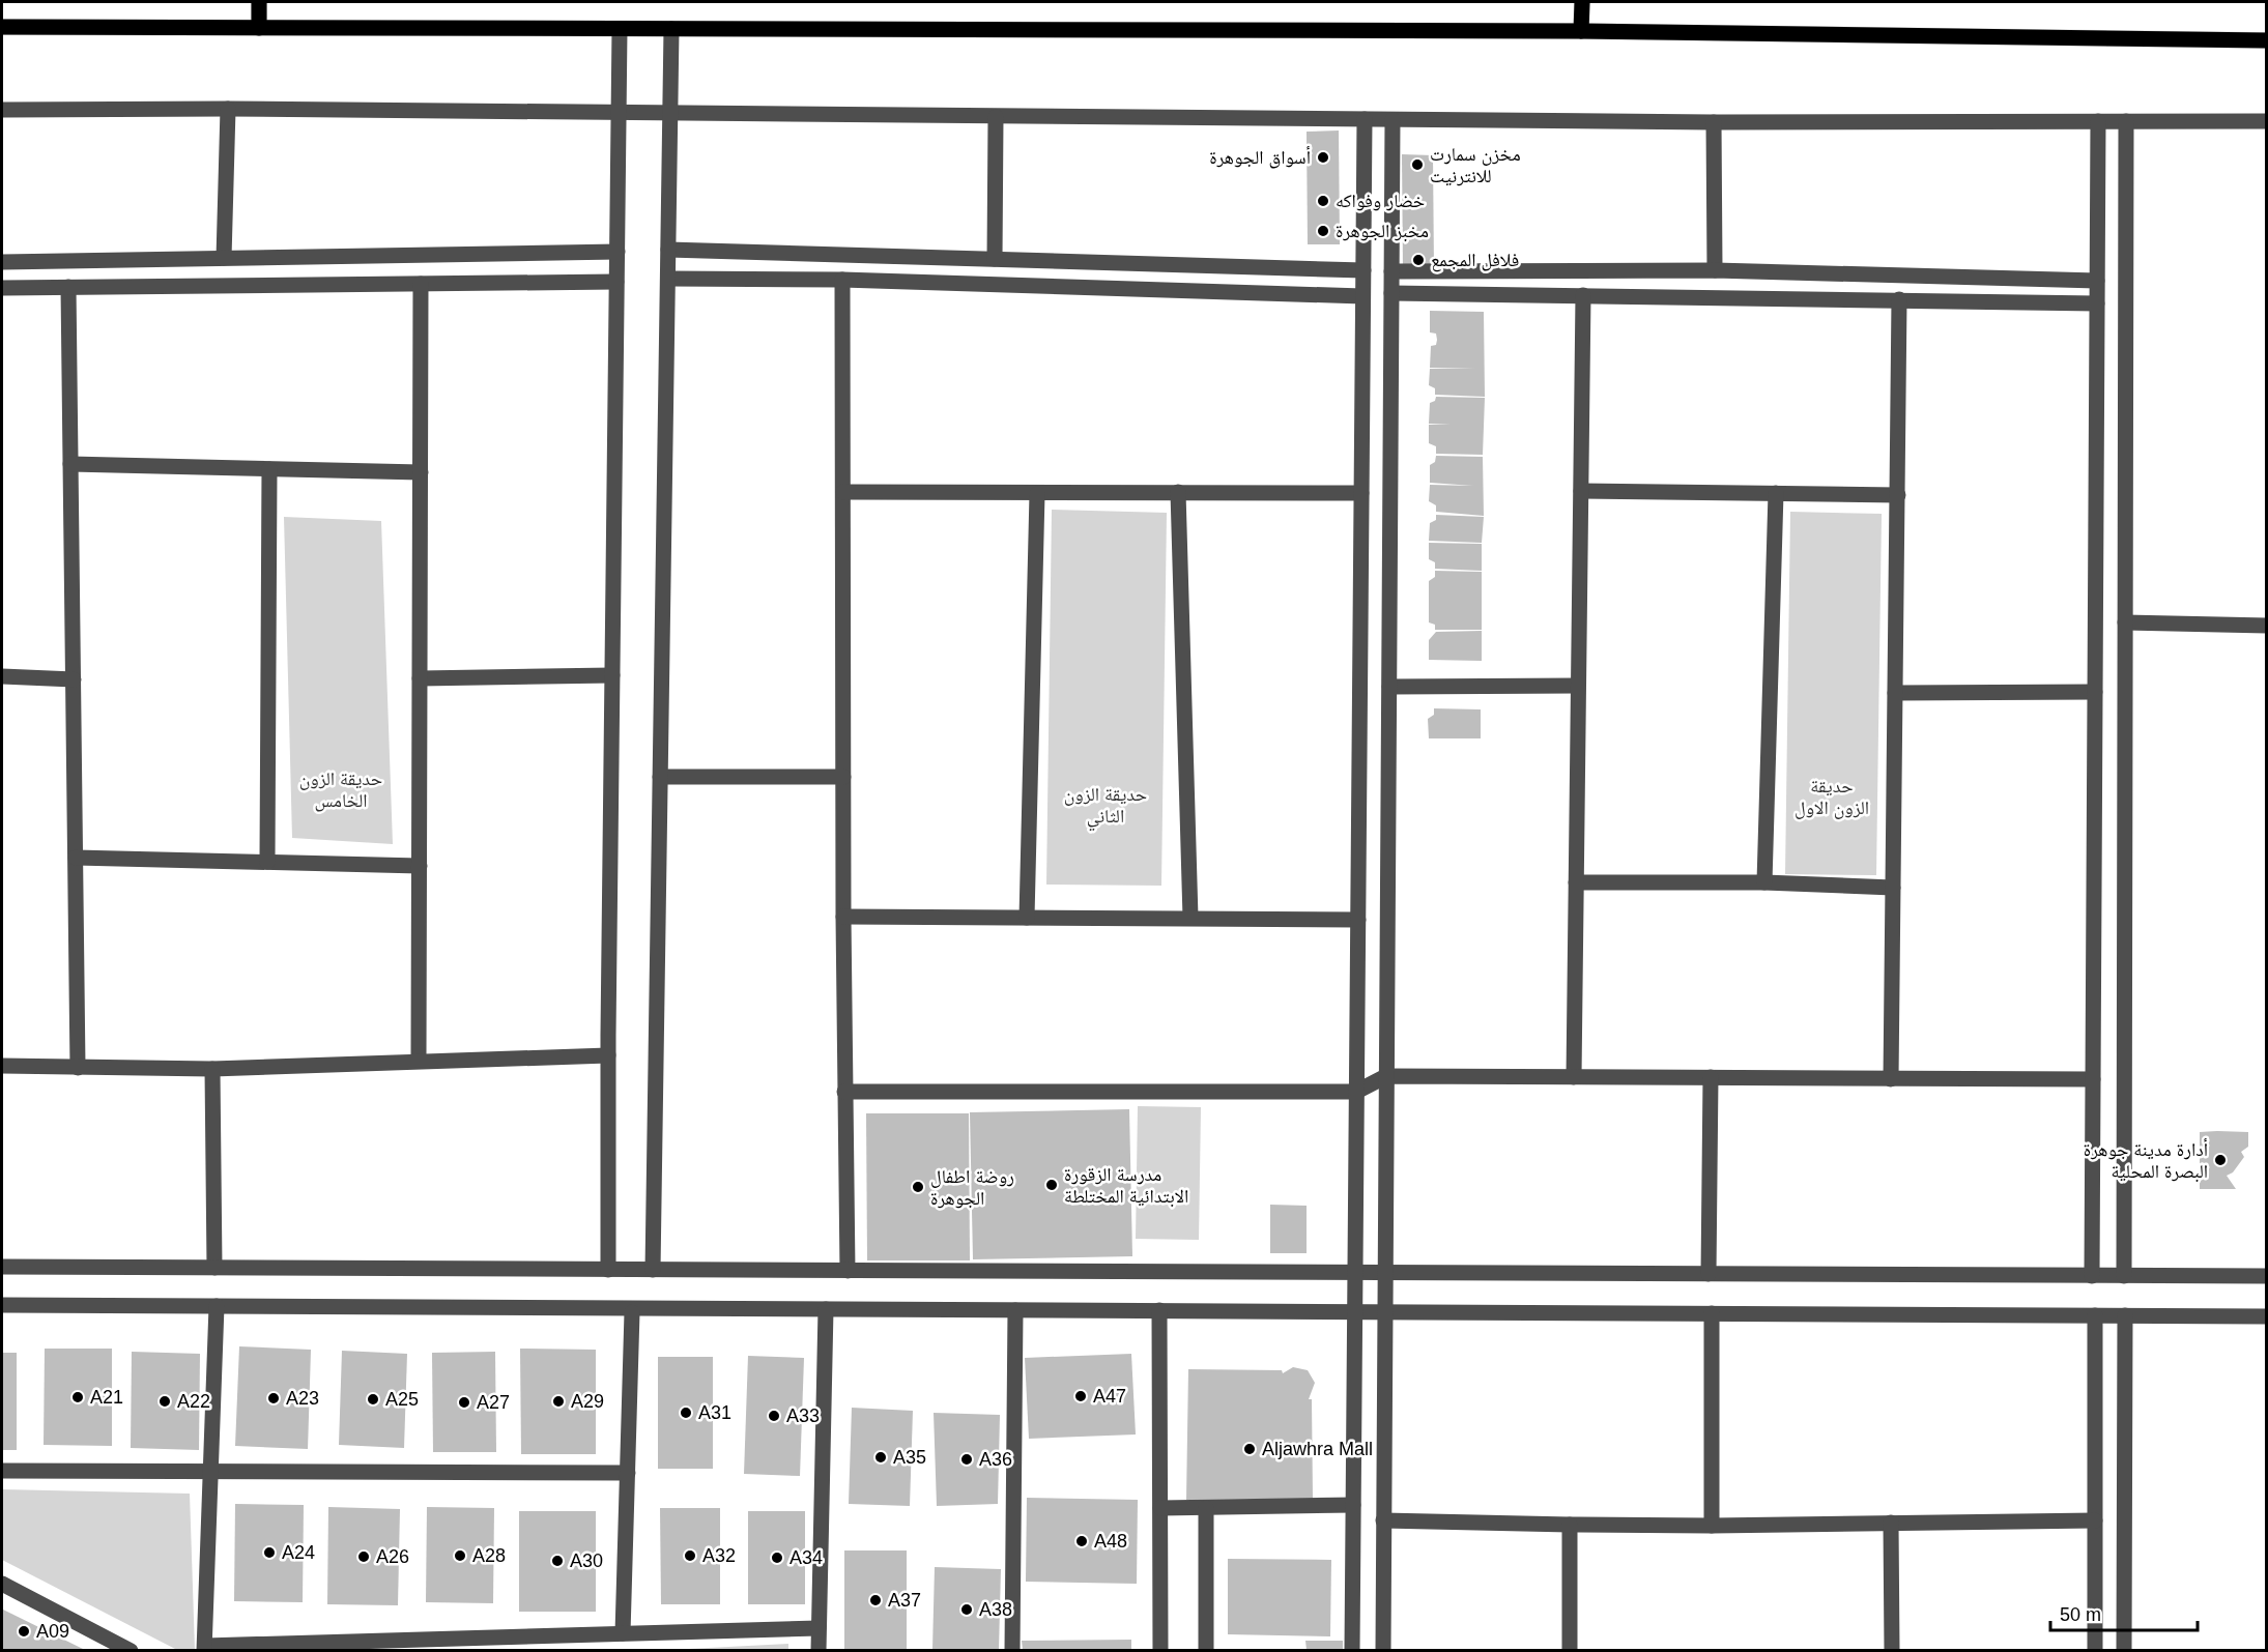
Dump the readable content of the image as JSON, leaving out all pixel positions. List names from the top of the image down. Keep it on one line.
{"parks":["حديقة الزون الخامس","حديقة الزون الاول","حديقة الزون الثاني"],"places":["أسواق الجوهرة","مخزن سمارت للانترنيت","خضار وفواكه","مخبز الجوهرة","فلافل المجمع","أدارة مدينة جوهرة البصرة المحلية","مدرسة الزقورة الابتدائية المختلطة","روضة اطفال الجوهرة","A47","A21","A23","A25","A22","A29","A27","A31","A33","Aljawhra Mall","A35","A36","A48","A24","A28","A32","A26","A34","A30","A37","A38","A09"],"scale_bar":"50 m"}
